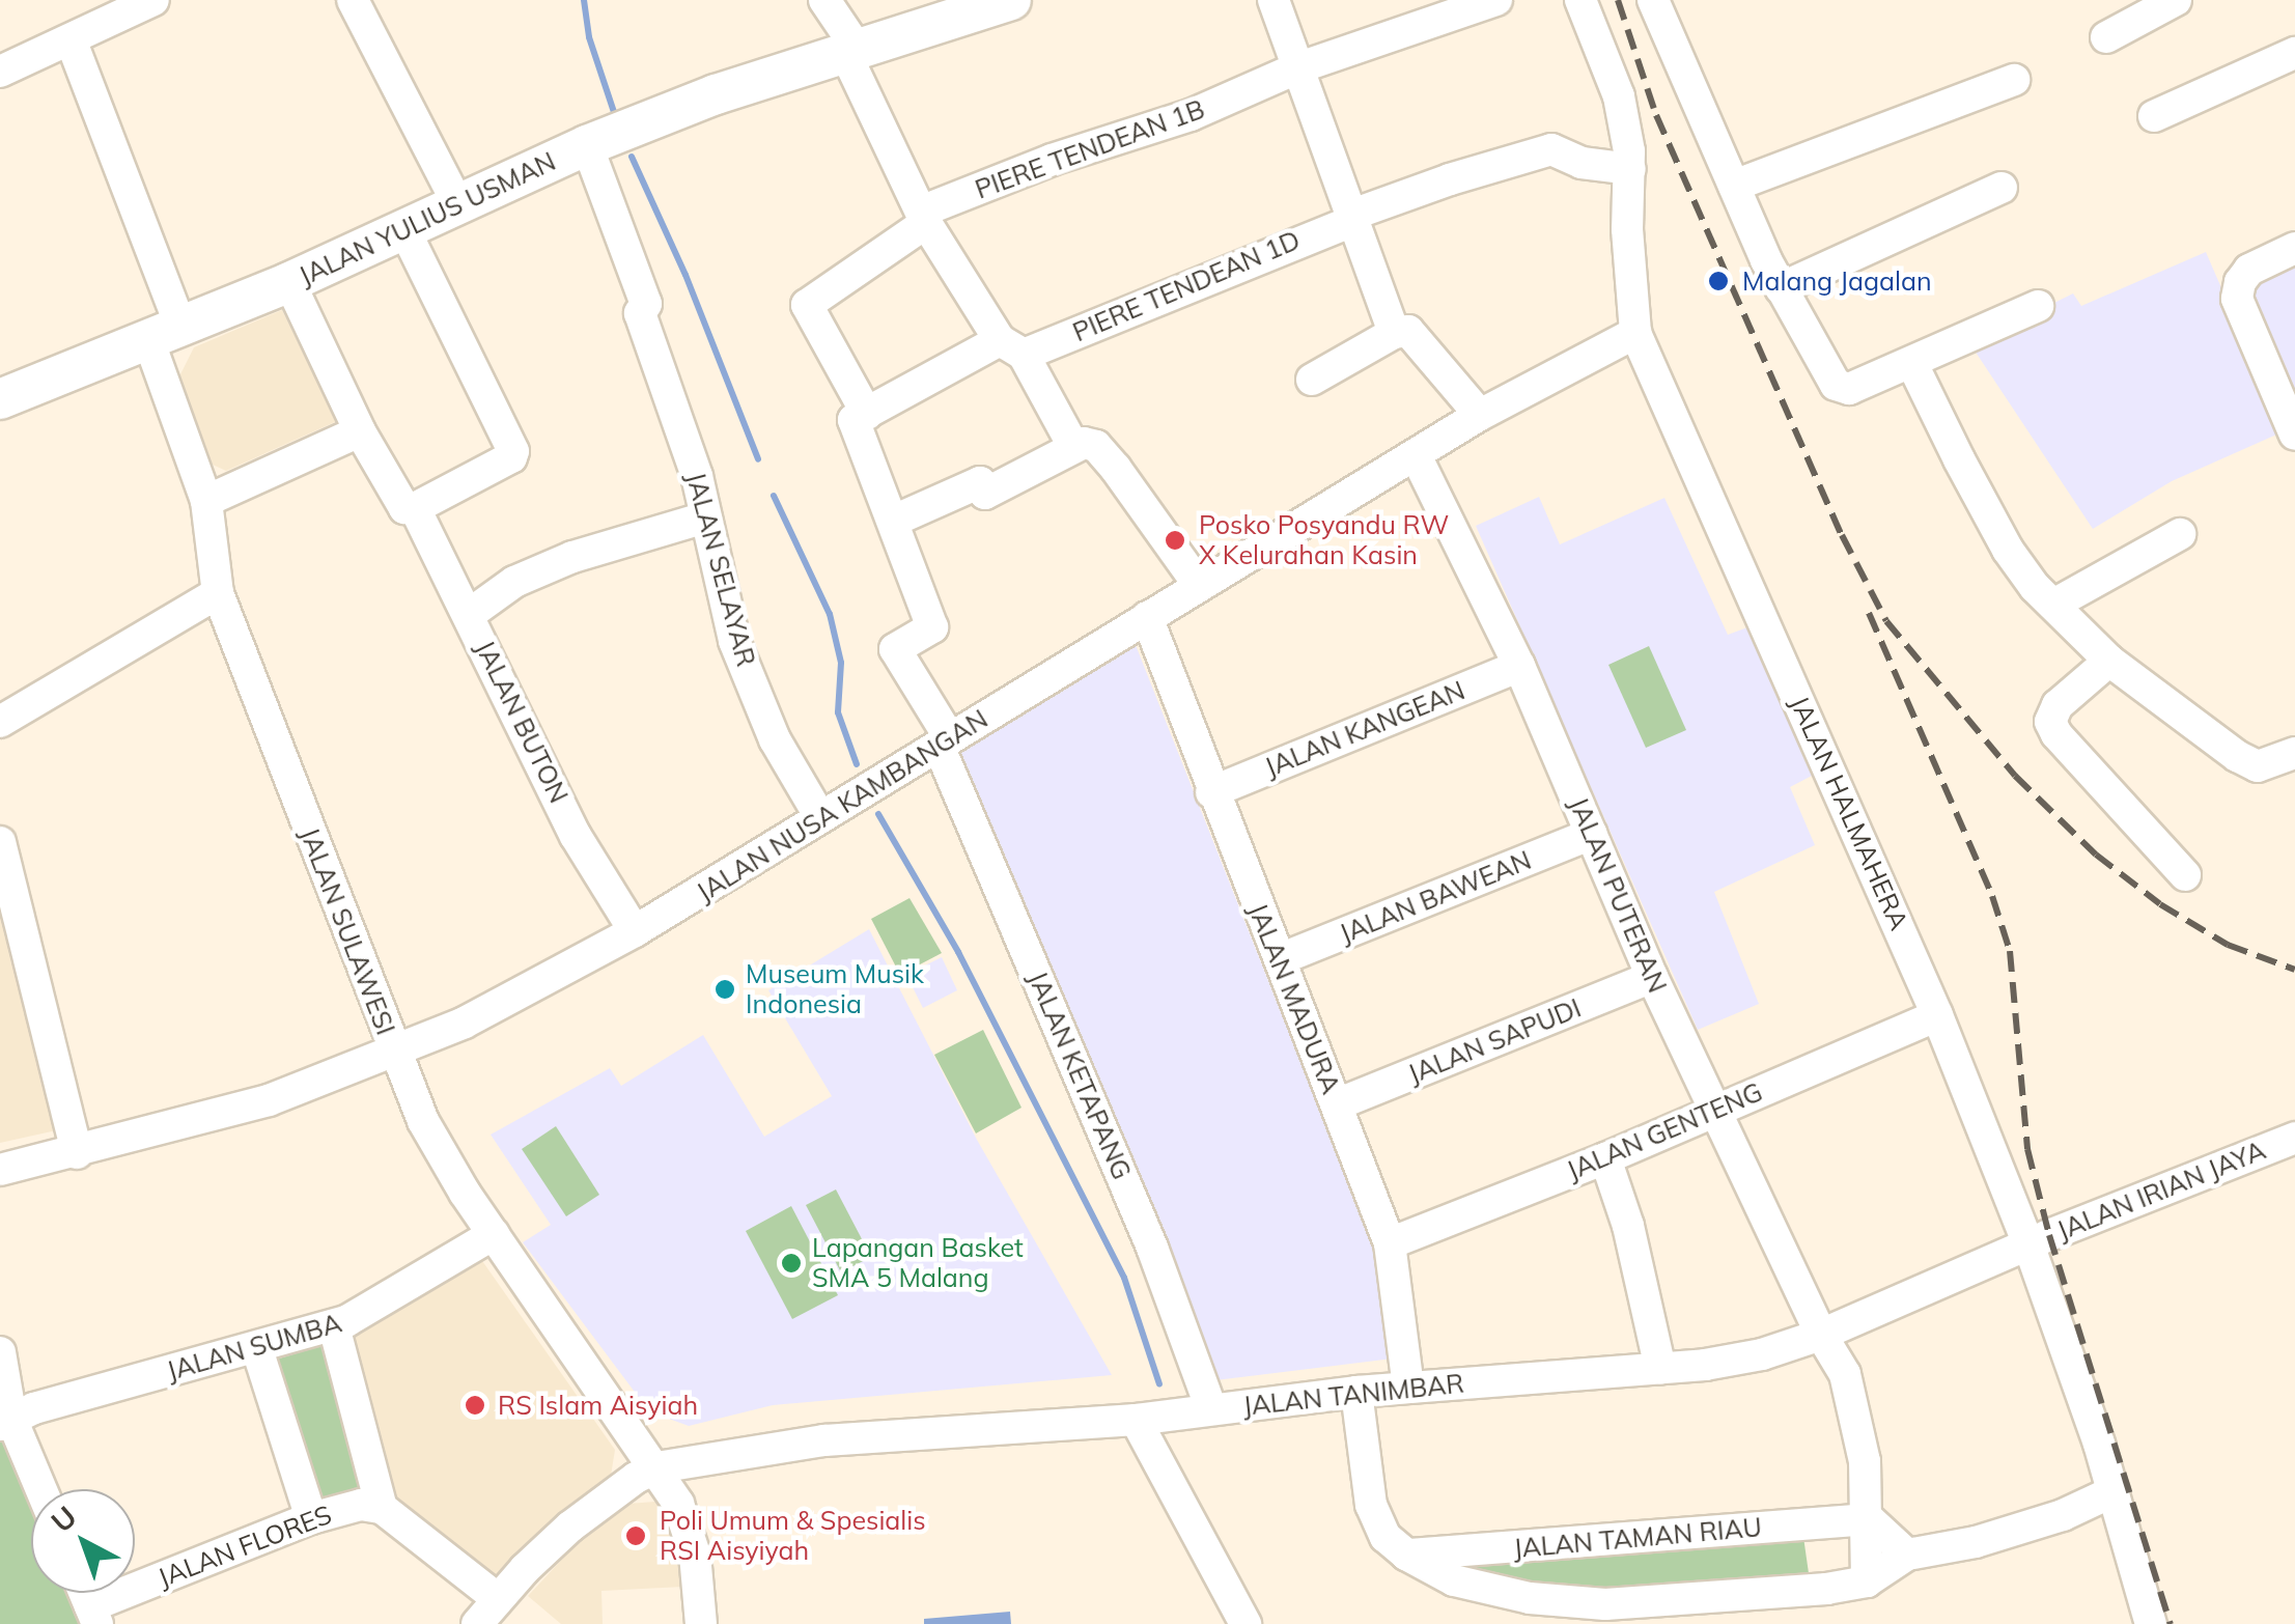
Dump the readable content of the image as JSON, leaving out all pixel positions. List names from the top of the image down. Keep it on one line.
{"streets":{"main road":["JALAN YULIUS USMAN"],"street":["PIERE TENDEAN 1B","PIERE TENDEAN 1D","JALAN SELAYAR","JALAN BUTON","JALAN KANGEAN","JALAN NUSA KAMBANGAN","JALAN HALMAHERA","JALAN PUTERAN","JALAN BAWEAN","JALAN SULAWESI","JALAN MADURA","JALAN SAPUDI","JALAN KETAPANG","JALAN GENTENG","JALAN IRIAN JAYA","JALAN SUMBA","JALAN TANIMBAR","JALAN TAMAN RIAU","JALAN FLORES"]},"crossings":[["PIERE TENDEAN 1B","PIERE TENDEAN 1D"],["JALAN YULIUS USMAN","JALAN SELAYAR"],["JALAN YULIUS USMAN","JALAN SULAWESI"],["PIERE TENDEAN 1D","JALAN HALMAHERA"],["JALAN SELAYAR","JALAN NUSA KAMBANGAN"],["JALAN BUTON","JALAN NUSA KAMBANGAN"],["JALAN KANGEAN","JALAN PUTERAN"],["JALAN KANGEAN","JALAN MADURA"],["JALAN NUSA KAMBANGAN","JALAN HALMAHERA"],["JALAN NUSA KAMBANGAN","JALAN PUTERAN"],["JALAN NUSA KAMBANGAN","JALAN SULAWESI"],["JALAN NUSA KAMBANGAN","JALAN MADURA"],["JALAN NUSA KAMBANGAN","JALAN KETAPANG"],["JALAN HALMAHERA","JALAN GENTENG"],["JALAN HALMAHERA","JALAN IRIAN JAYA"],["JALAN HALMAHERA","JALAN TANIMBAR"],["JALAN HALMAHERA","JALAN TAMAN RIAU"],["JALAN PUTERAN","JALAN BAWEAN"],["JALAN PUTERAN","JALAN SAPUDI"],["JALAN PUTERAN","JALAN GENTENG"],["JALAN PUTERAN","JALAN TANIMBAR"],["JALAN PUTERAN","JALAN TAMAN RIAU"],["JALAN BAWEAN","JALAN MADURA"],["JALAN SULAWESI","JALAN SUMBA"],["JALAN SULAWESI","JALAN TANIMBAR"],["JALAN MADURA","JALAN SAPUDI"],["JALAN MADURA","JALAN GENTENG"],["JALAN MADURA","JALAN TANIMBAR"],["JALAN KETAPANG","JALAN TANIMBAR"],["JALAN IRIAN JAYA","JALAN TANIMBAR"],["JALAN TANIMBAR","JALAN TAMAN RIAU"]],"places":["Malang Jagalan","Posko Posyandu RW X Kelurahan Kasin","Museum Musik Indonesia","Lapangan Basket SMA 5 Malang","RS Islam Aisyiah","Poli Umum & Spesialis RSI Aisyiyah"],"north":"top left"}
